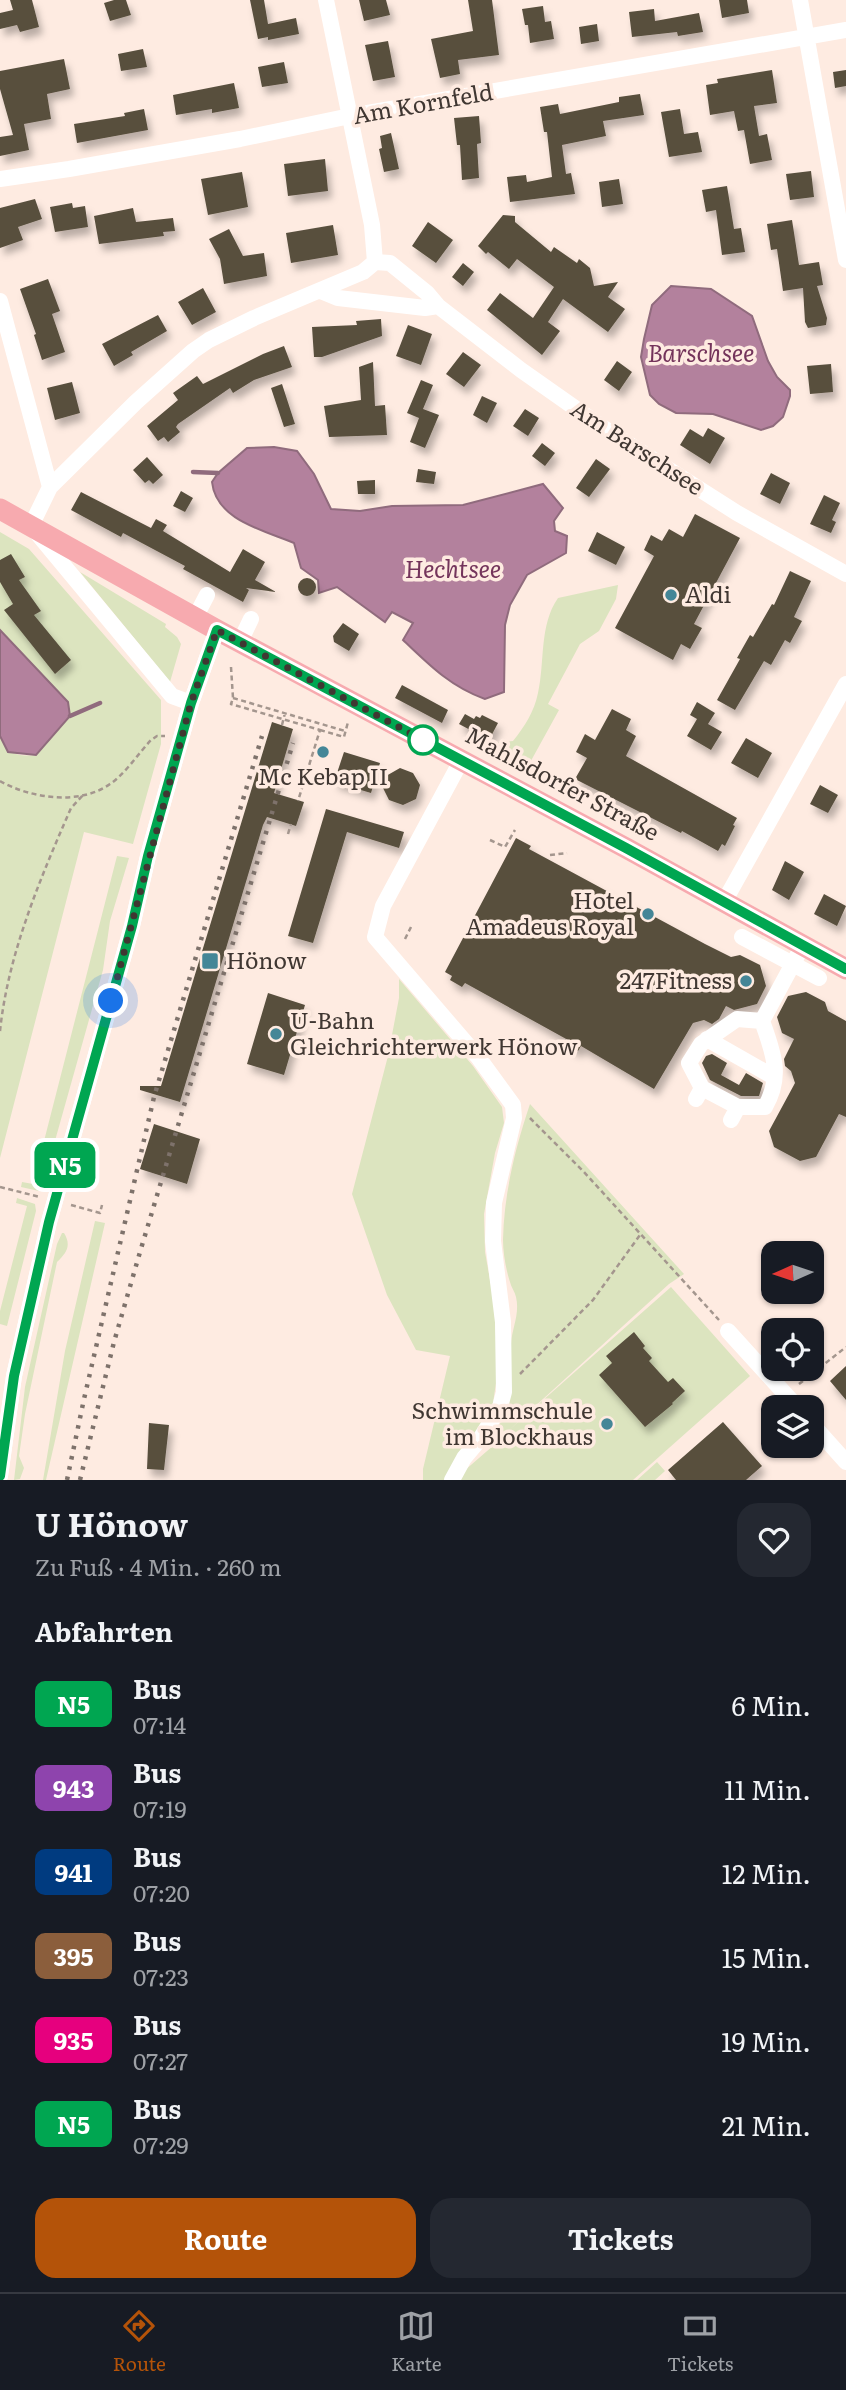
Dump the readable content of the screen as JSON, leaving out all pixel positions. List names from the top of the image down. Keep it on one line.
{"streets":{"main road":["Mahlsdorfer Straße"],"street":["Am Kornfeld","Am Barschsee"]},"water":["Barschsee","Hechtsee"],"places":{"other":["Aldi","Mc Kebap II","Hotel Amadeus Royal","247Fitness","U-Bahn Gleichrichterwerk Hönow","Schwimmschule im Blockhaus"],"transit":["Hönow"]},"lines":["bus line N5"],"north":"left","page":{"on_map":"N5","heading":[["U Hönow","Zu Fuß · 4 Min. · 260 m"],"Abfahrten"],"list":[{"mark":"N5","name":"Bus","note":"07:14","value":"6 Min."},{"mark":"943","name":"Bus","note":"07:19","value":"11 Min."},{"mark":"941","name":"Bus","note":"07:20","value":"12 Min."},{"mark":"395","name":"Bus","note":"07:23","value":"15 Min."},{"mark":"935","name":"Bus","note":"07:27","value":"19 Min."},{"mark":"N5","name":"Bus","note":"07:29","value":"21 Min."}],"buttons":["Route","Tickets"],"tabs":["Route","Karte","Tickets"]}}
